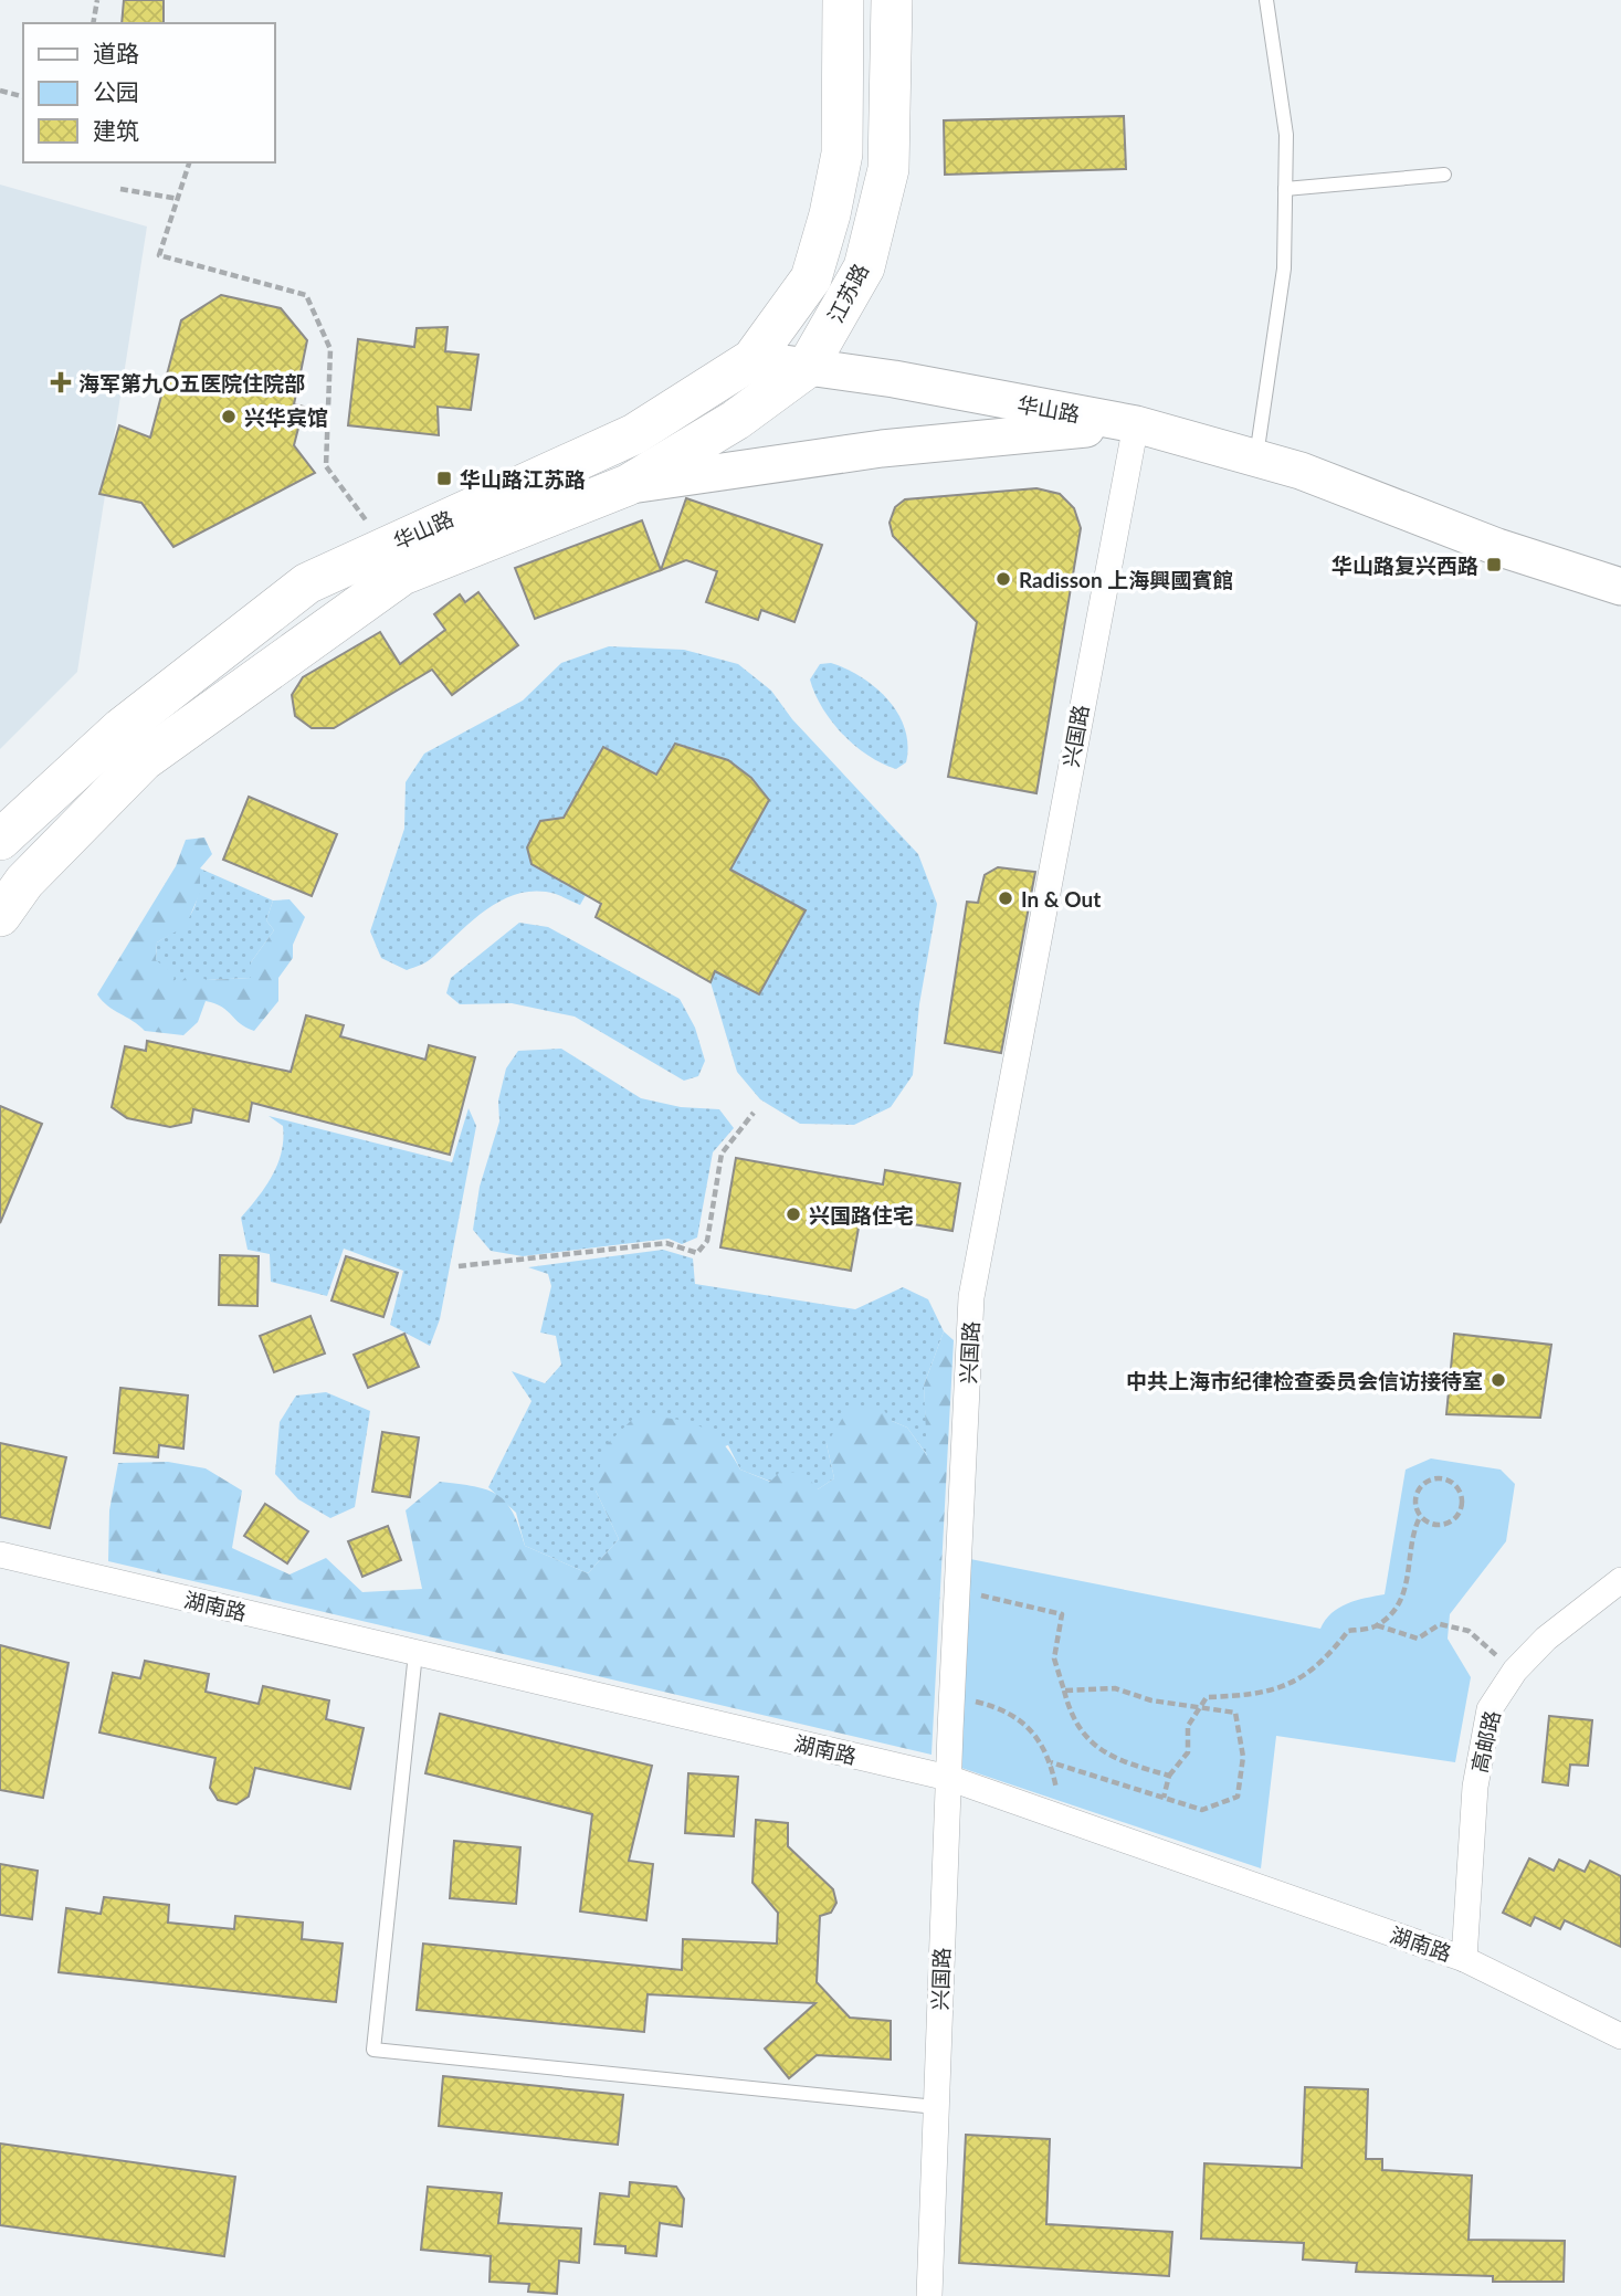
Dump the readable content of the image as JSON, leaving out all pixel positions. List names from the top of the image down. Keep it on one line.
{"streets":{"main road":["江苏路","华山路"],"street":["兴国路","湖南路","高邮路"]},"crossings":[["江苏路","华山路"],["华山路","兴国路"],["兴国路","湖南路"],["湖南路","高邮路"]],"places":{"health":["海军第九O五医院住院部"],"other":["兴华宾馆","Radisson 上海興國賓館","In & Out","兴国路住宅","中共上海市纪律检查委员会信访接待室"],"transit":["华山路江苏路","华山路复兴西路"]},"legend":["道路","公园","建筑"]}
